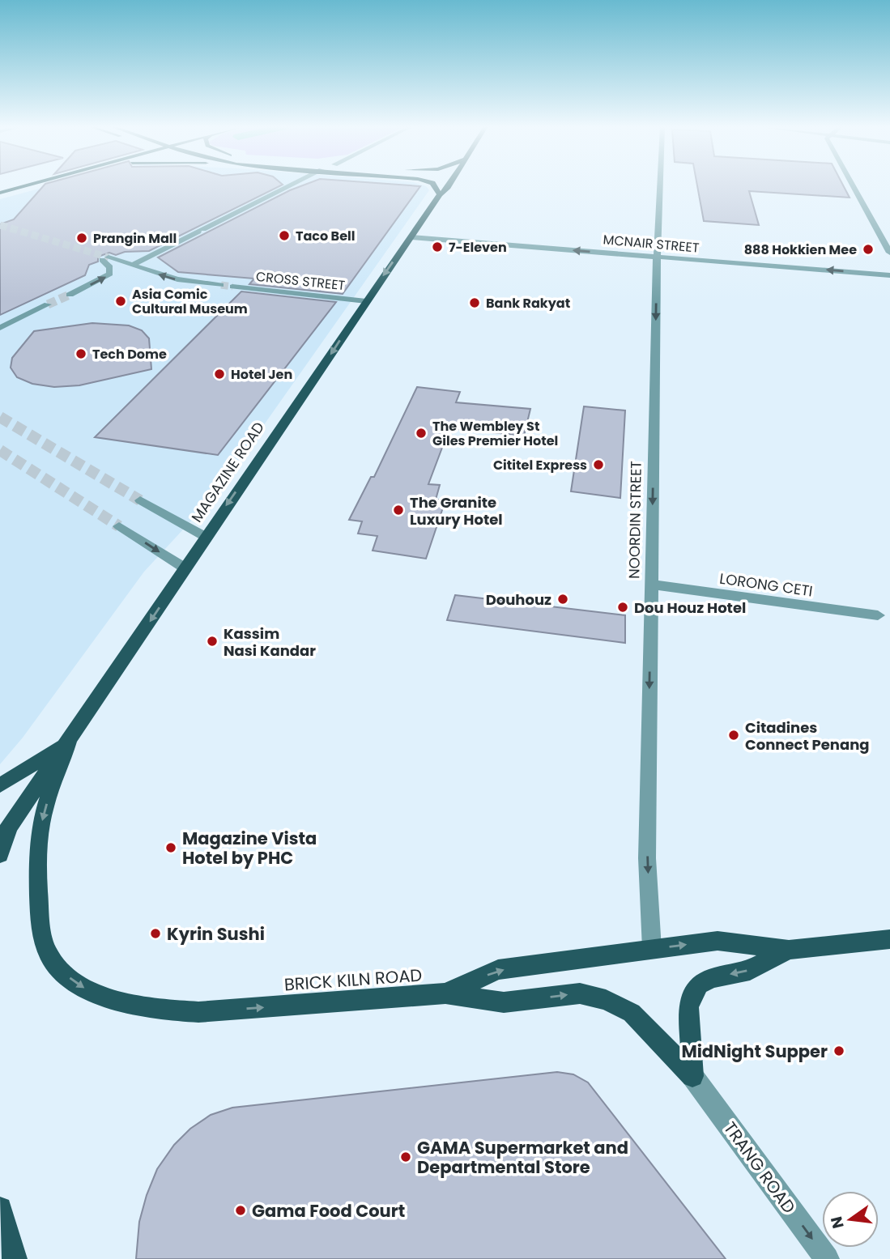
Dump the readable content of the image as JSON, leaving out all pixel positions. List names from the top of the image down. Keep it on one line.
{"streets":{"main road":["MAGAZINE ROAD","BRICK KILN ROAD"],"street":["MCNAIR STREET","CROSS STREET","NOORDIN STREET","LORONG CETI","TRANG ROAD"]},"crossings":[["MCNAIR STREET","MAGAZINE ROAD"],["MCNAIR STREET","NOORDIN STREET"],["CROSS STREET","MAGAZINE ROAD"],["MAGAZINE ROAD","BRICK KILN ROAD"],["NOORDIN STREET","LORONG CETI"],["NOORDIN STREET","BRICK KILN ROAD"]],"one_way":["MCNAIR STREET","MAGAZINE ROAD","NOORDIN STREET","TRANG ROAD"],"places":["Taco Bell","Prangin Mall","7-Eleven","888 Hokkien Mee","Asia Comic Cultural Museum","Bank Rakyat","Tech Dome","Hotel Jen","The Wembley St Giles Premier Hotel","Cititel Express","The Granite Luxury Hotel","Douhouz","Dou Houz Hotel","Kassim Nasi Kandar","Citadines Connect Penang","Magazine Vista Hotel by PHC","Kyrin Sushi","MidNight Supper","GAMA Supermarket and Departmental Store","Gama Food Court"],"north":"left"}
